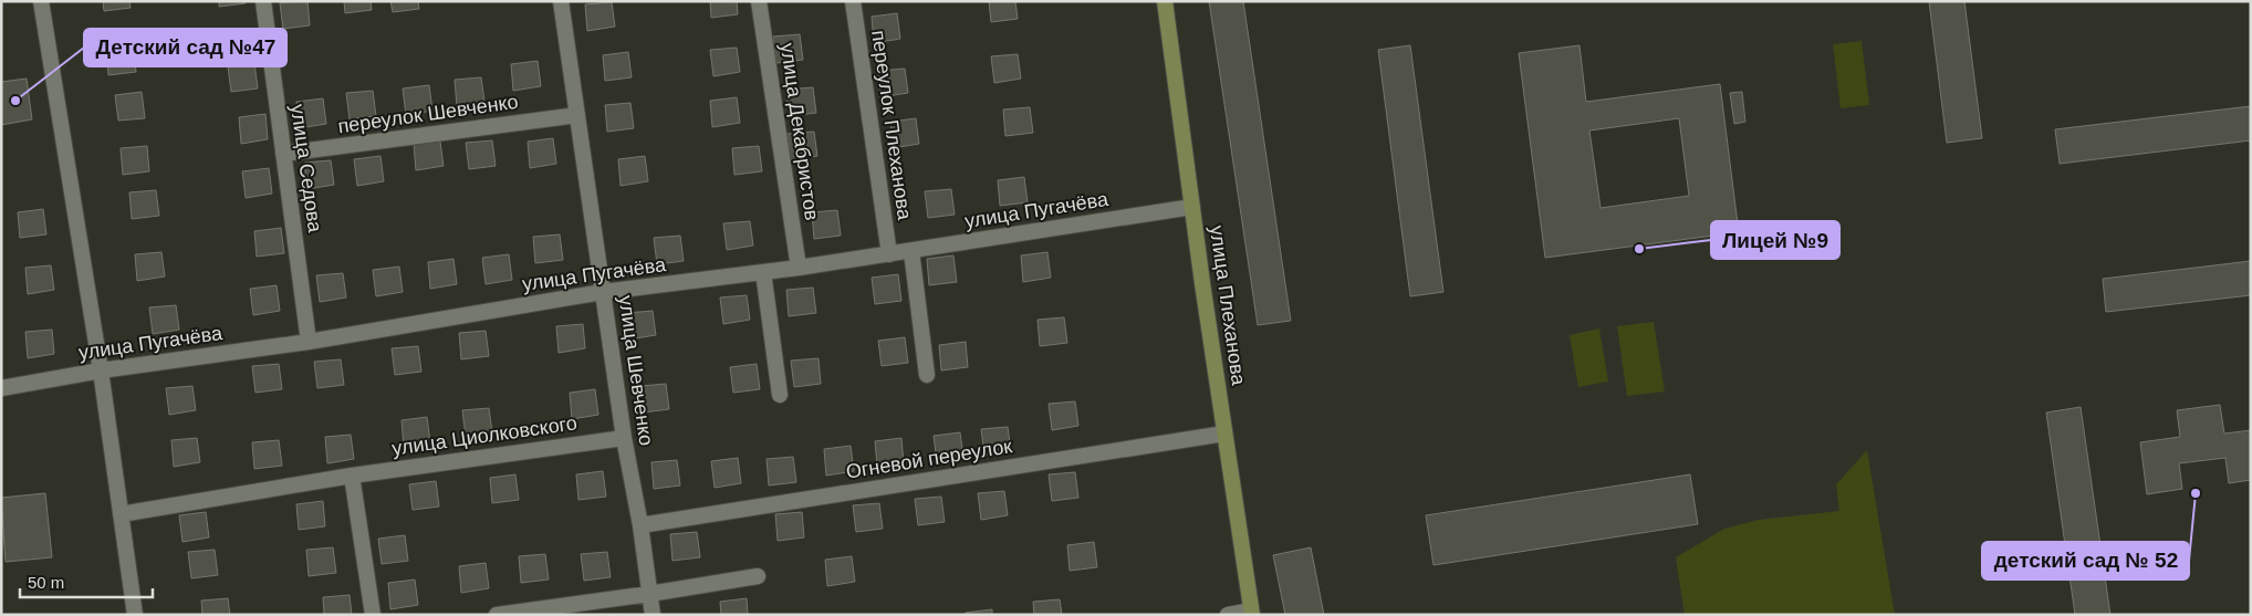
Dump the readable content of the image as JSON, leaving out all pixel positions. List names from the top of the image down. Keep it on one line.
{"streets":{"main road":["улица Плеханова"],"street":["переулок Шевченко","переулок Плеханова","улица Декабристов","улица Седова","улица Пугачёва","улица Шевченко","улица Циолковского","Огневой переулок"]},"crossings":[["переулок Шевченко","улица Седова"],["переулок Шевченко","улица Шевченко"],["переулок Плеханова","улица Пугачёва"],["улица Декабристов","улица Пугачёва"],["улица Седова","улица Пугачёва"],["улица Пугачёва","улица Плеханова"],["улица Пугачёва","улица Шевченко"],["улица Плеханова","Огневой переулок"],["улица Шевченко","улица Циолковского"],["улица Шевченко","Огневой переулок"]],"places":["Детский сад №47","Лицей №9","детский сад № 52"],"scale_bar":"50 m"}
